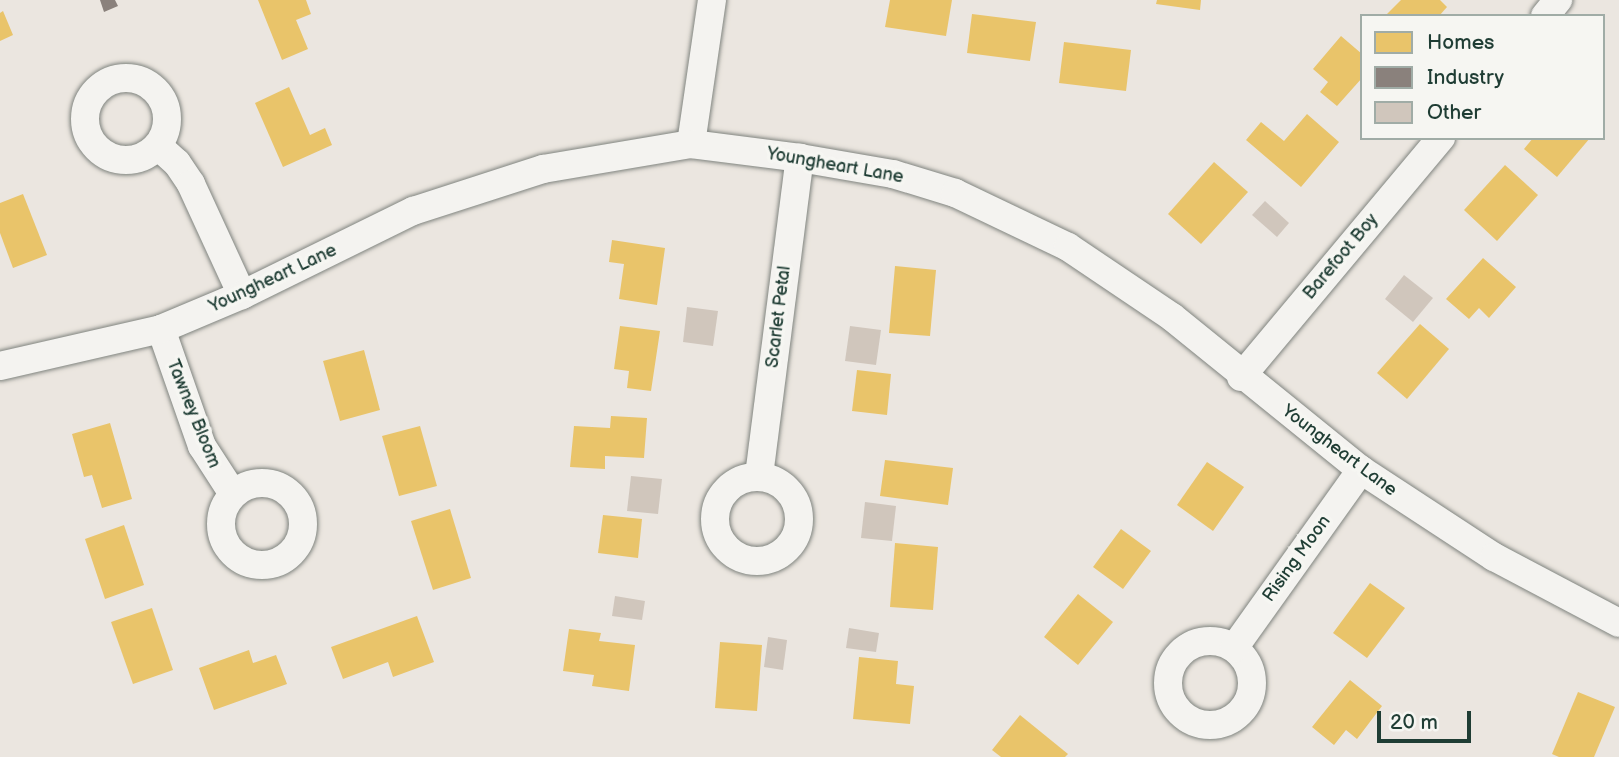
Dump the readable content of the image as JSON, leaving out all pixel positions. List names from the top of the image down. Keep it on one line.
{"streets":{"street":["Youngheart Lane","Barefoot Boy","Scarlet Petal","Tawney Bloom","Rising Moon"]},"crossings":[["Youngheart Lane","Barefoot Boy"],["Youngheart Lane","Scarlet Petal"],["Youngheart Lane","Tawney Bloom"],["Youngheart Lane","Rising Moon"]],"legend":["Homes","Industry","Other"],"scale_bar":"20 m"}
